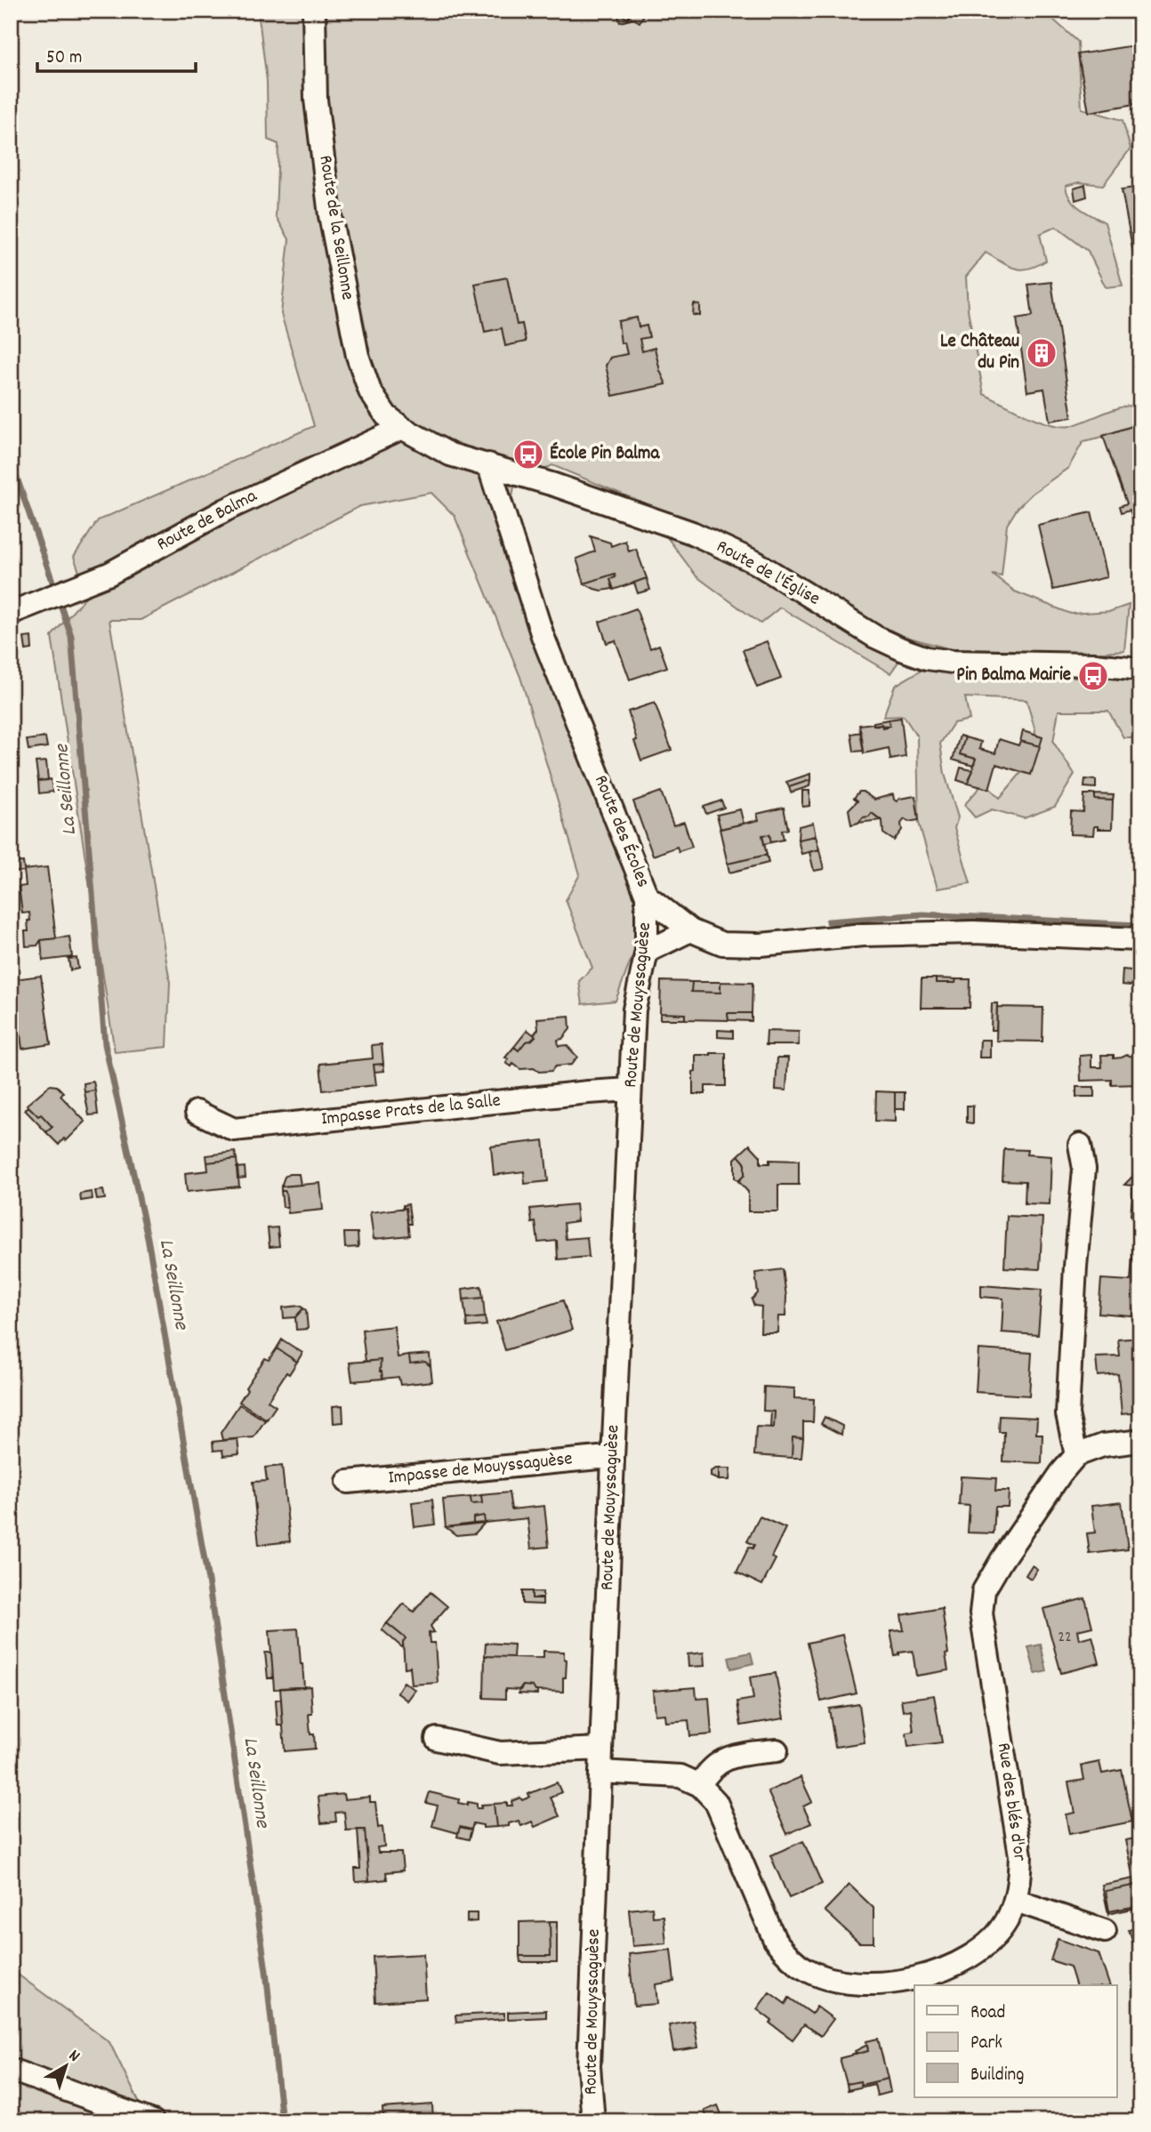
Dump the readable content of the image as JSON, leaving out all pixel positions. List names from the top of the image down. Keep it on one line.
{"streets":{"street":["Route de la Seillonne","Route de Balma","Route de l'Église","Route des Écoles","Route de Mouyssaguèse","Impasse Prats de la Salle","Impasse de Mouyssaguèse","Rue des blés d'or"]},"crossings":[["Route de la Seillonne","Route de Balma"],["Route de la Seillonne","Route de l'Église"],["Route de Balma","Route de l'Église"],["Route de l'Église","Route des Écoles"],["Route des Écoles","Route de Mouyssaguèse"],["Route de Mouyssaguèse","Impasse Prats de la Salle"],["Route de Mouyssaguèse","Impasse de Mouyssaguèse"]],"water":["La Seillonne"],"places":{"building":["Le Château du Pin"],"bus stop":["École Pin Balma","Pin Balma Mairie"]},"house_numbers":["22"],"legend":["Road","Park","Building"],"scale_bar":"50 m","north":"top right"}
